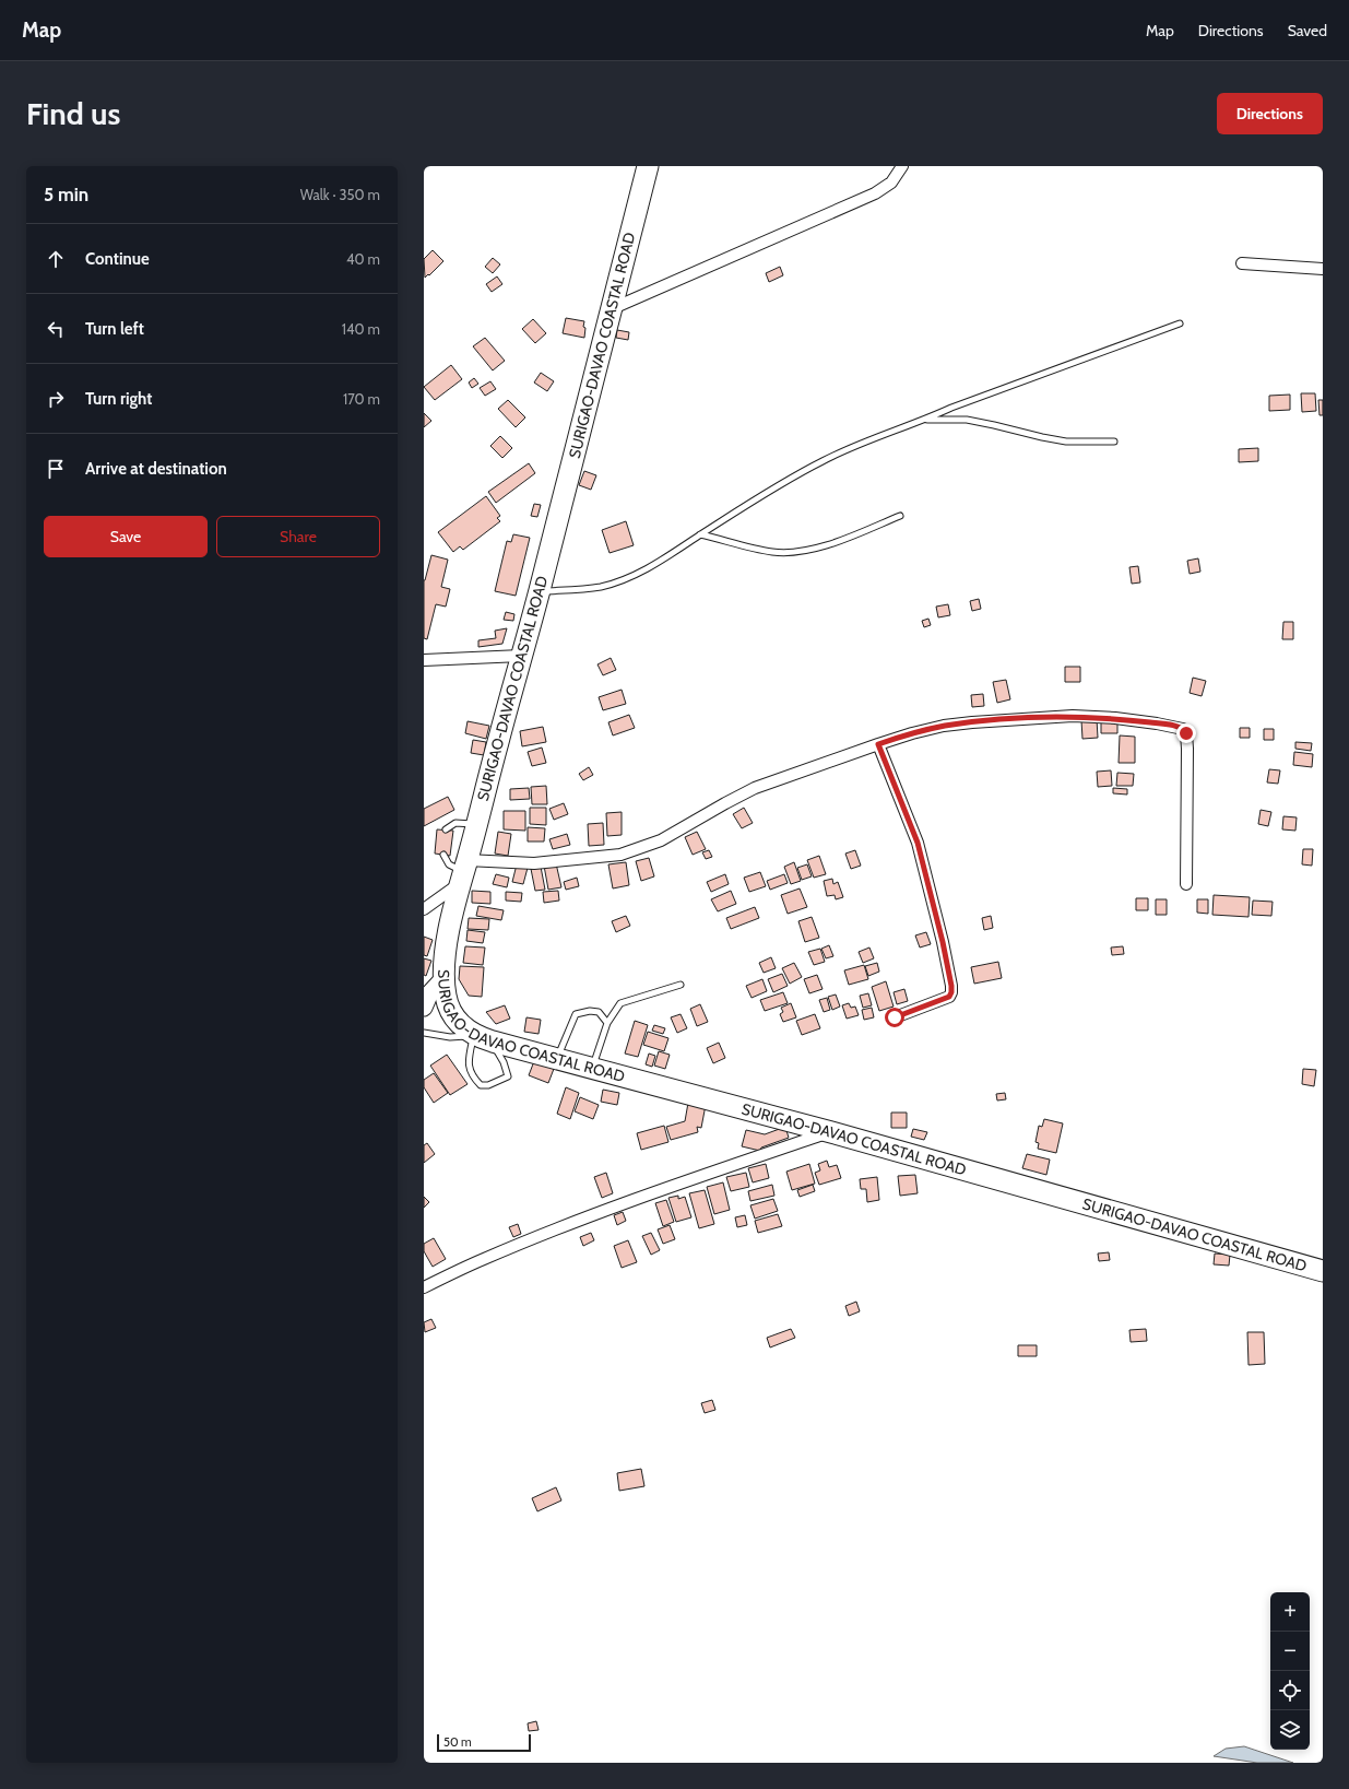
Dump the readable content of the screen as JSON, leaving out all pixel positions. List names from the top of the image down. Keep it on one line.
{"streets":{"highway":["SURIGAO-DAVAO COASTAL ROAD"]},"scale_bar":"50 m","page":{"header":"Map","nav":["Map","Directions","Saved"],"buttons":["Directions",["Save","Share"]],"title":"Find us","heading":["5 min","Walk · 350 m"],"list":[["Continue","40 m"],["Turn left","140 m"],["Turn right","170 m"],"Arrive at destination"],"map_buttons":["+","−"],"scale":"50 m"}}
